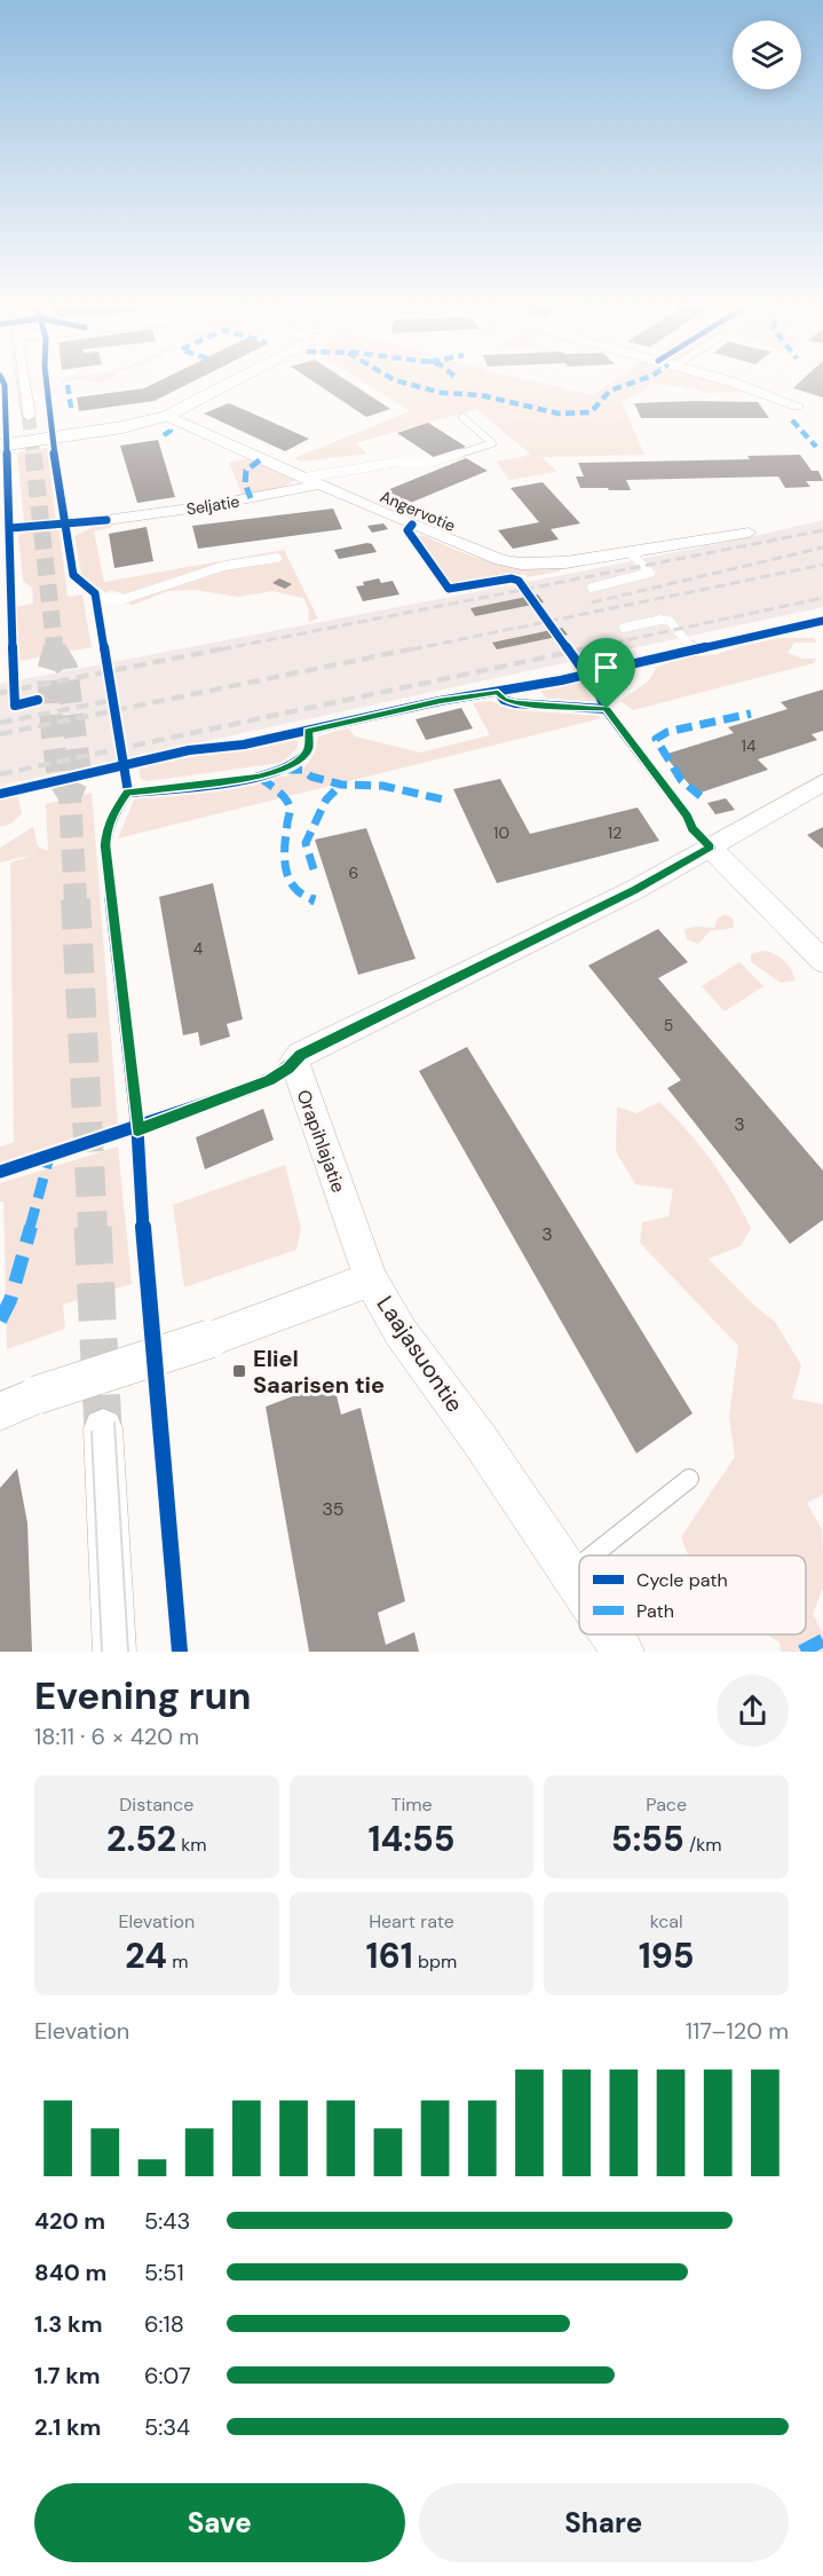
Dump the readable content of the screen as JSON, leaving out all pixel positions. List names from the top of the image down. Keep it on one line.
{"streets":{"street":["Seljatie","Angervotie","Orapihlajatie","Laajasuontie"]},"crossings":[["Seljatie","Angervotie"],["Orapihlajatie","Laajasuontie"]],"places":{"transit":["Eliel Saarisen tie"]},"house_numbers":["14","10","12","6","4","5","3","3","35"],"legend":["Cycle path","Path"],"page":{"heading":["Evening run","18:11 · 6 × 420 m"],"stats":[["Distance","2.52 km"],["Time","14:55"],["Pace","5:55 /km"],["Elevation","24 m"],["Heart rate","161 bpm"],["kcal","195"]],"chart":["Elevation","117–120 m"],"list":[{"name":"420 m","note":"5:43"},{"name":"840 m","note":"5:51"},{"name":"1.3 km","note":"6:18"},{"name":"1.7 km","note":"6:07"},{"name":"2.1 km","note":"5:34"}],"buttons":["Save","Share"]}}
